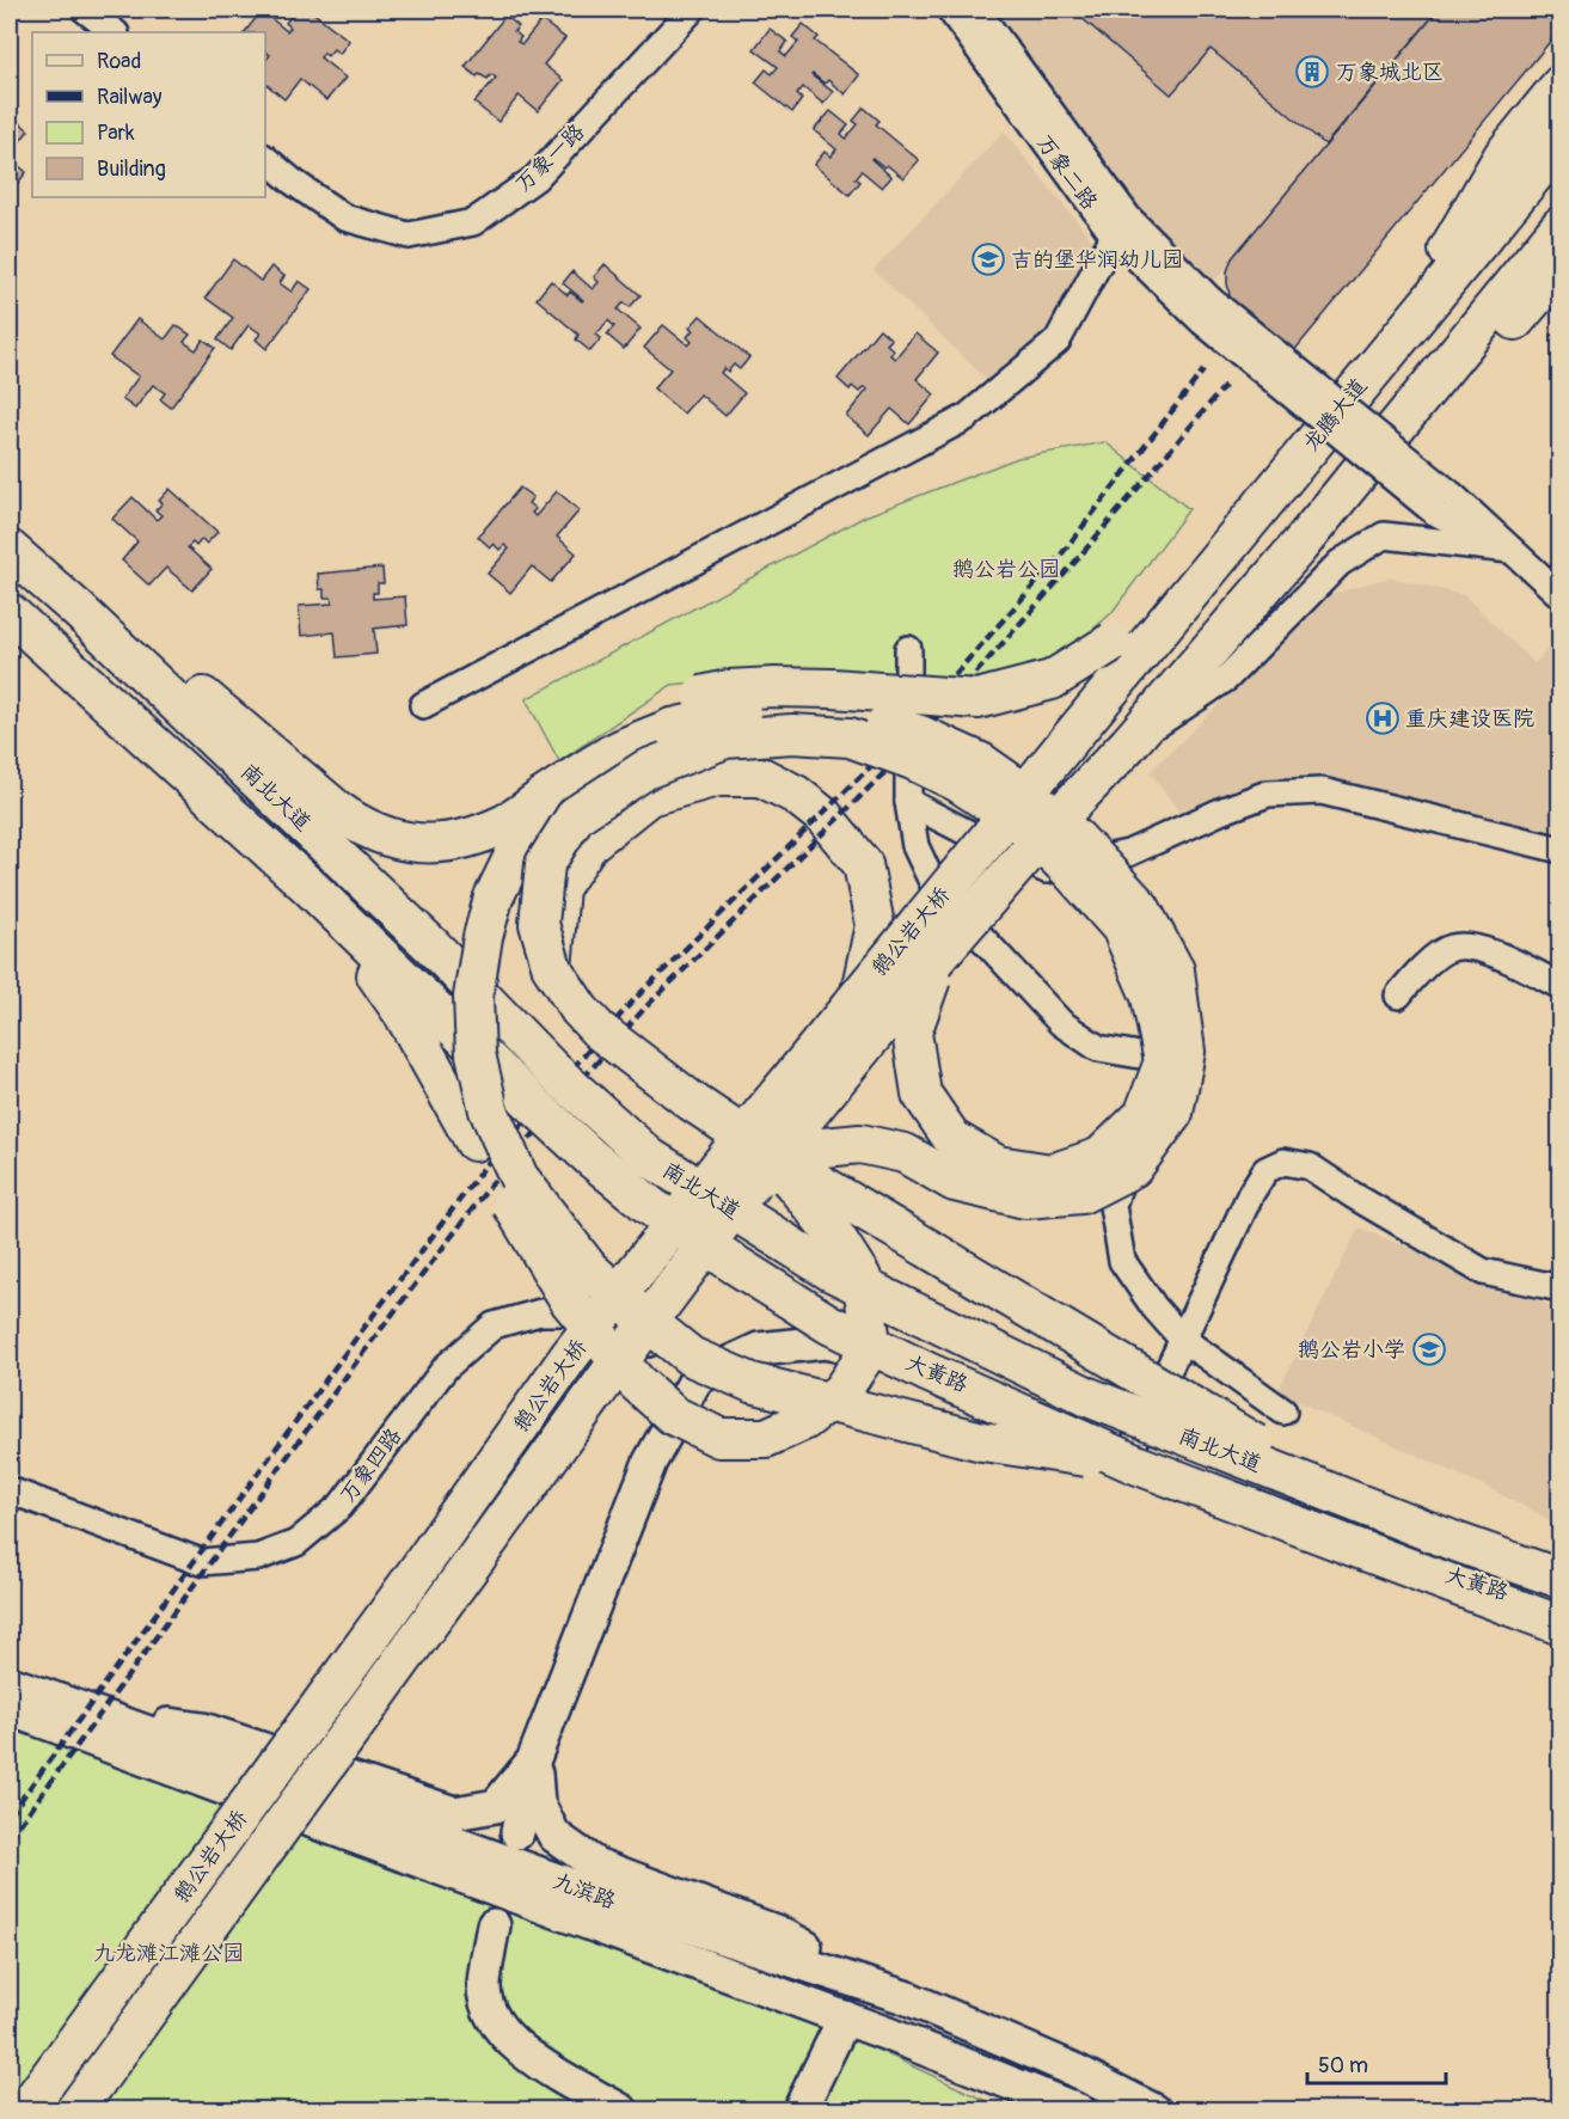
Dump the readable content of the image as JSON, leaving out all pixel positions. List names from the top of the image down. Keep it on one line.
{"streets":{"highway":["龙腾大道","南北大道","鹅公岩大桥"],"main road":["大黄路","九滨路"],"street":["万象一路","万象二路","万象四路"]},"crossings":[["龙腾大道","鹅公岩大桥"],["南北大道","大黄路"],["大黄路","万象四路"]],"parks":["鹅公岩公园","九龙滩江滩公园"],"places":{"building":["万象城北区"],"school or university":["吉的堡华润幼儿园","鹅公岩小学"],"hospital":["重庆建设医院"]},"legend":["Road","Railway","Park","Building"],"scale_bar":"50 m"}
